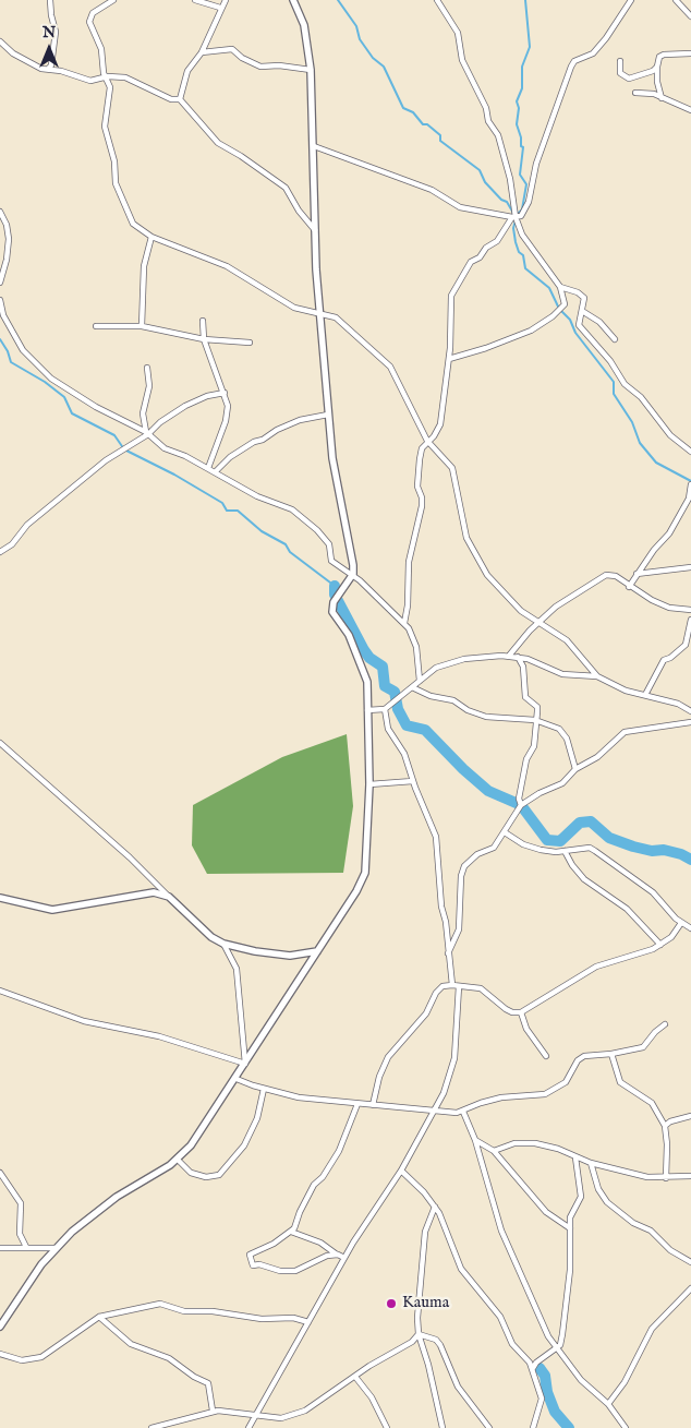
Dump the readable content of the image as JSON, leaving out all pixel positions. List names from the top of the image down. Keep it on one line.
{"places":["Kauma"],"north":"top"}
